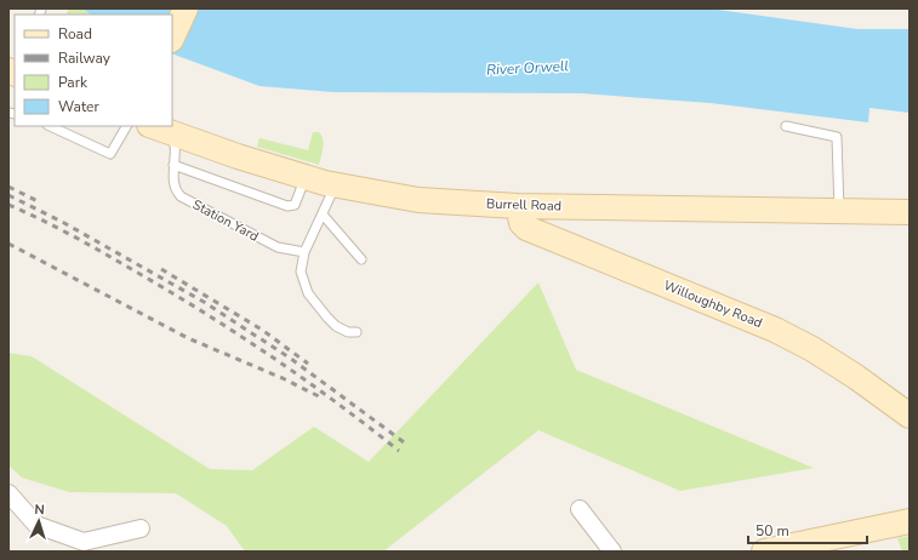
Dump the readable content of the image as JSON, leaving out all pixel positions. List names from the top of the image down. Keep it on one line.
{"streets":{"main road":["Burrell Road","Willoughby Road"],"lane":["Station Yard"]},"crossings":[["Burrell Road","Station Yard"],["Burrell Road","Willoughby Road"]],"water":["River Orwell"],"legend":["Road","Railway","Park","Water"],"scale_bar":"50 m","north":"top"}
